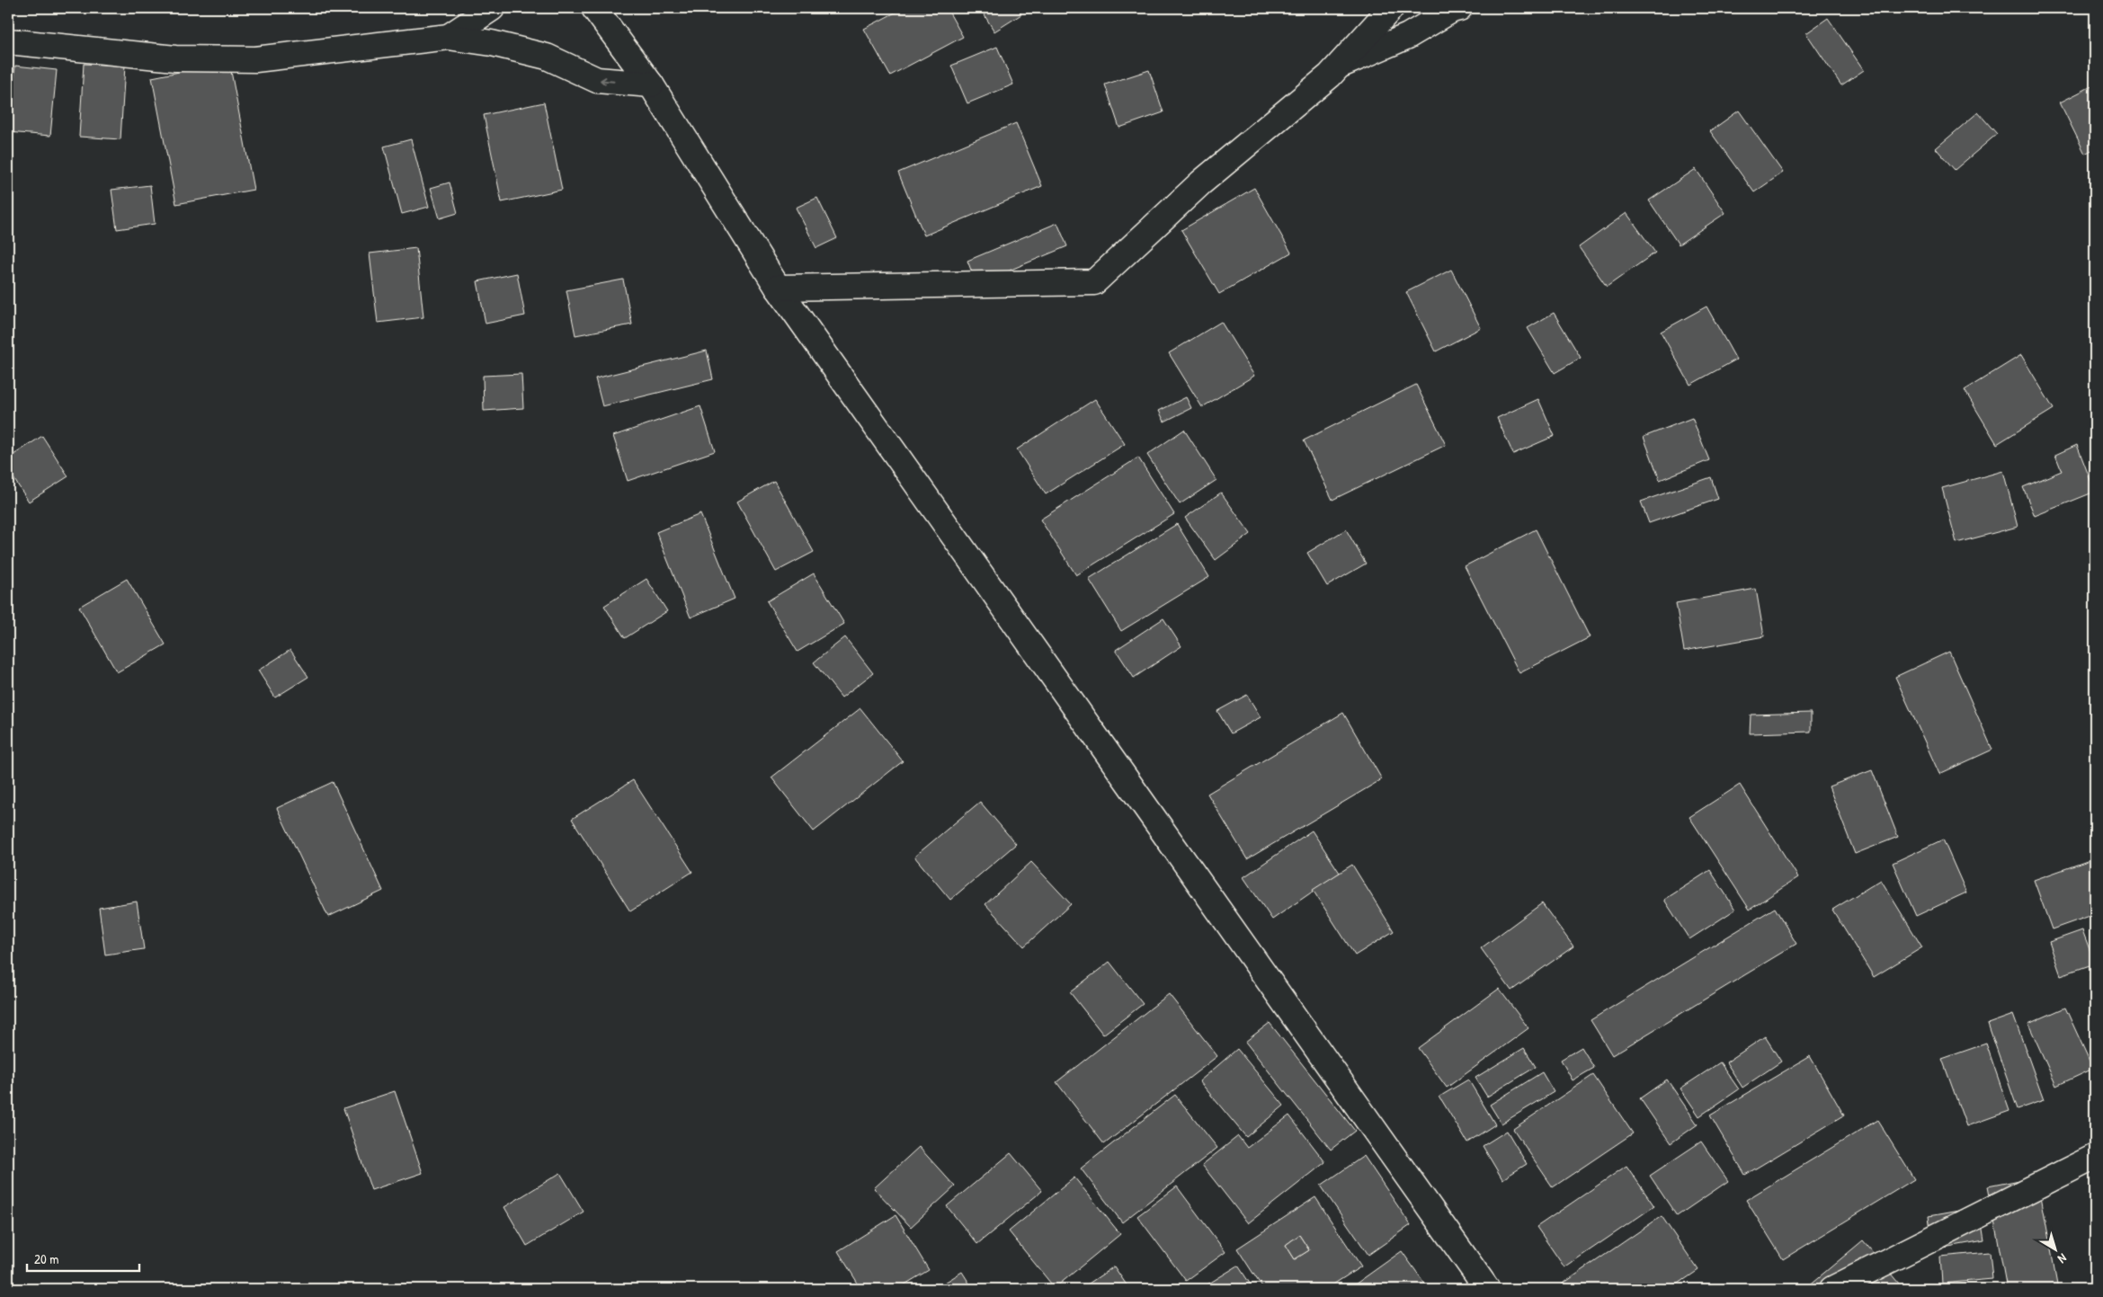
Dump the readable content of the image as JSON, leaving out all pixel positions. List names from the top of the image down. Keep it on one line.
{"scale_bar":"20 m","north":"bottom right"}
